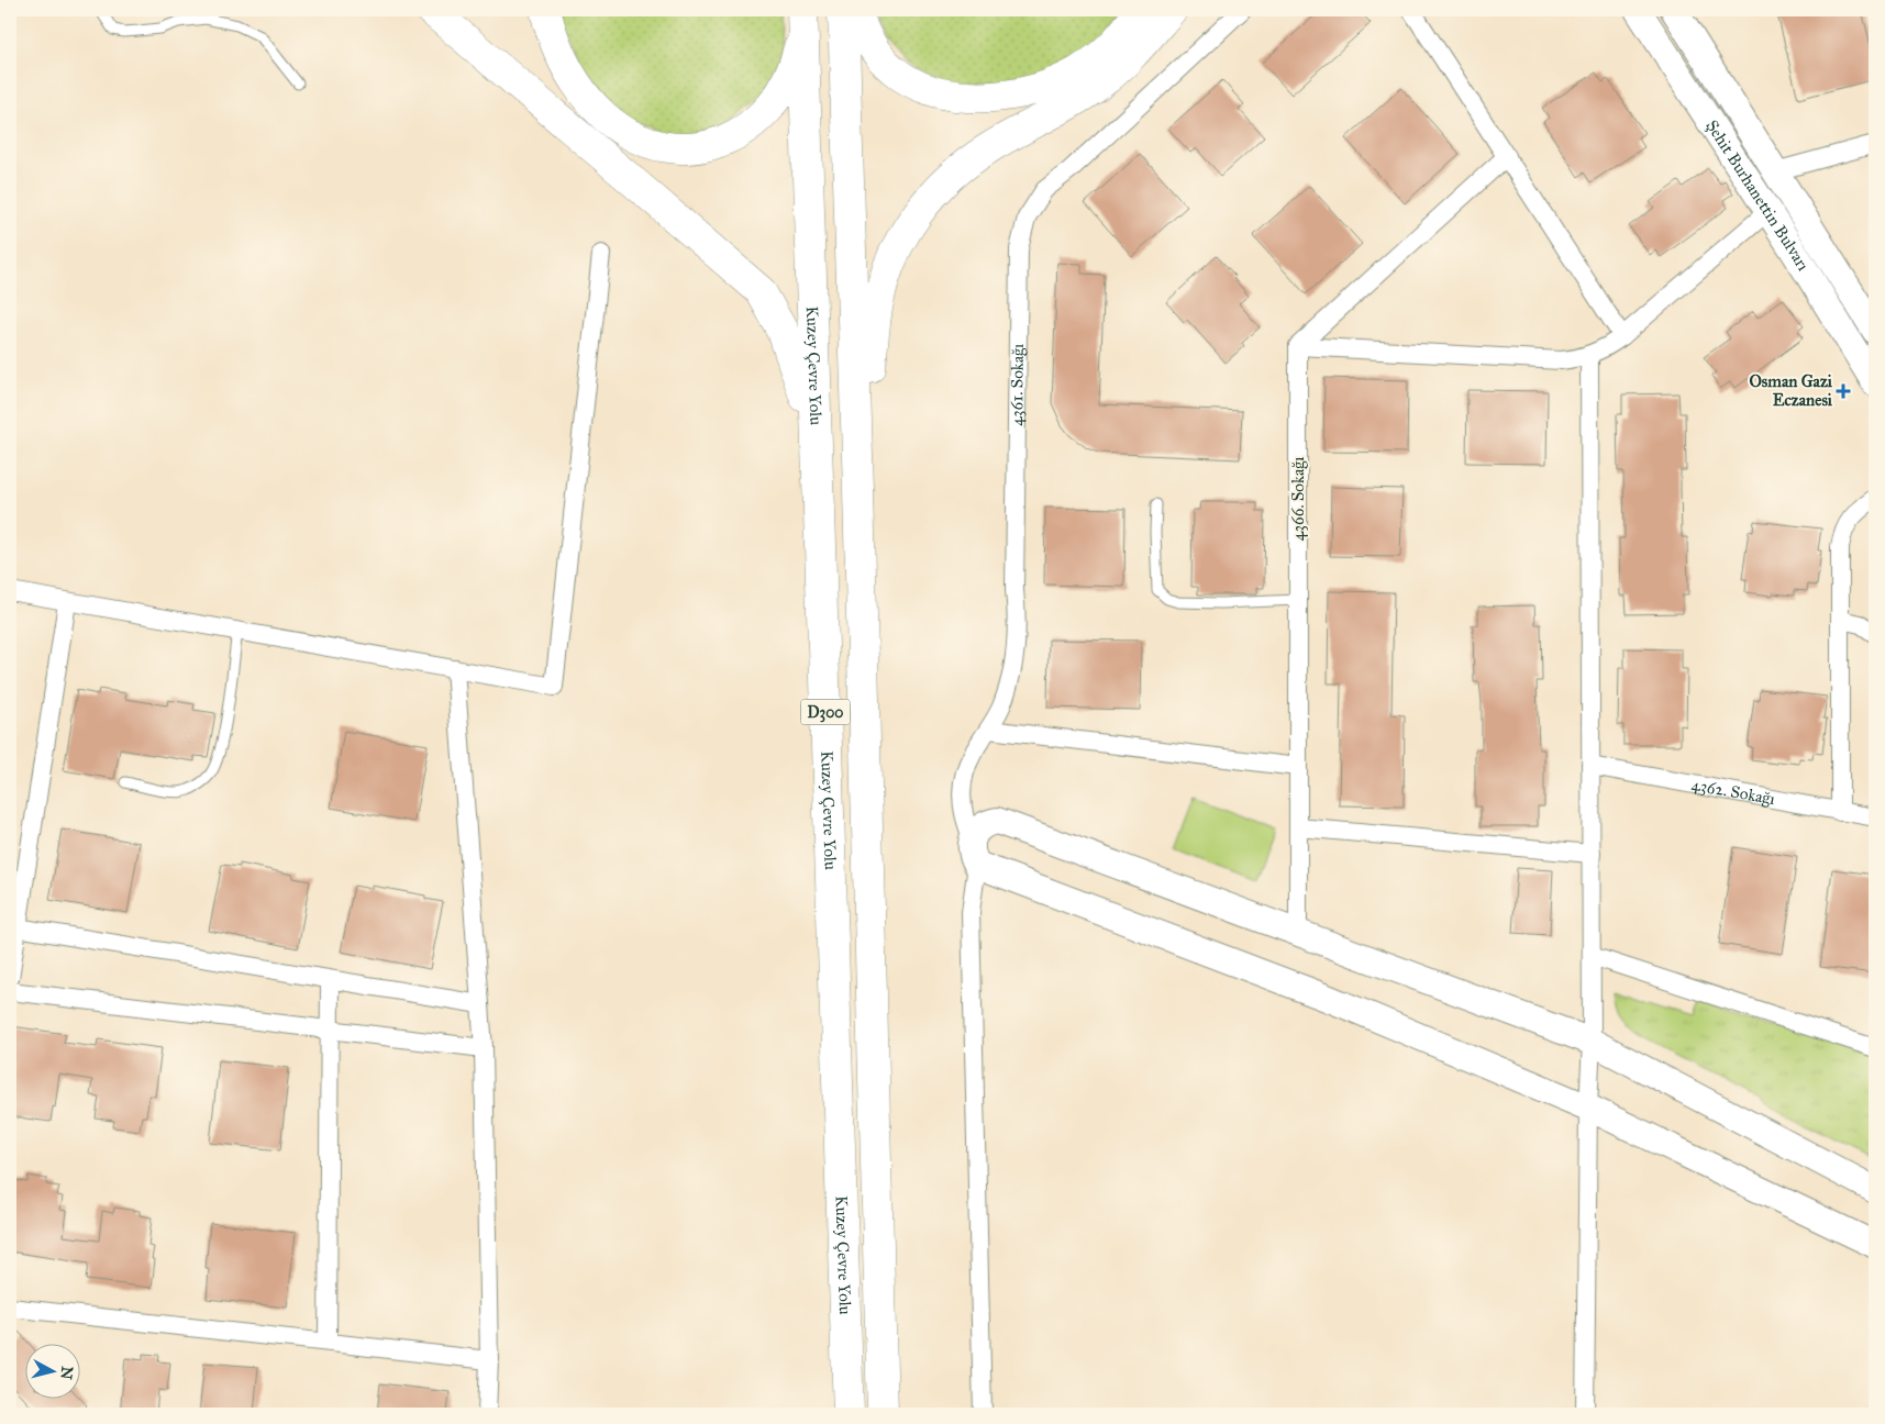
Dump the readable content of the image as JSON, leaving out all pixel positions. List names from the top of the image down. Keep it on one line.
{"streets":{"highway":["Kuzey Çevre Yolu","D300"],"street":["Şehit Burhanettin Bulvarı","4361. Sokağı","4366. Sokağı","4362. Sokağı"]},"places":{"health":["Osman Gazi Eczanesi"]},"north":"right"}
